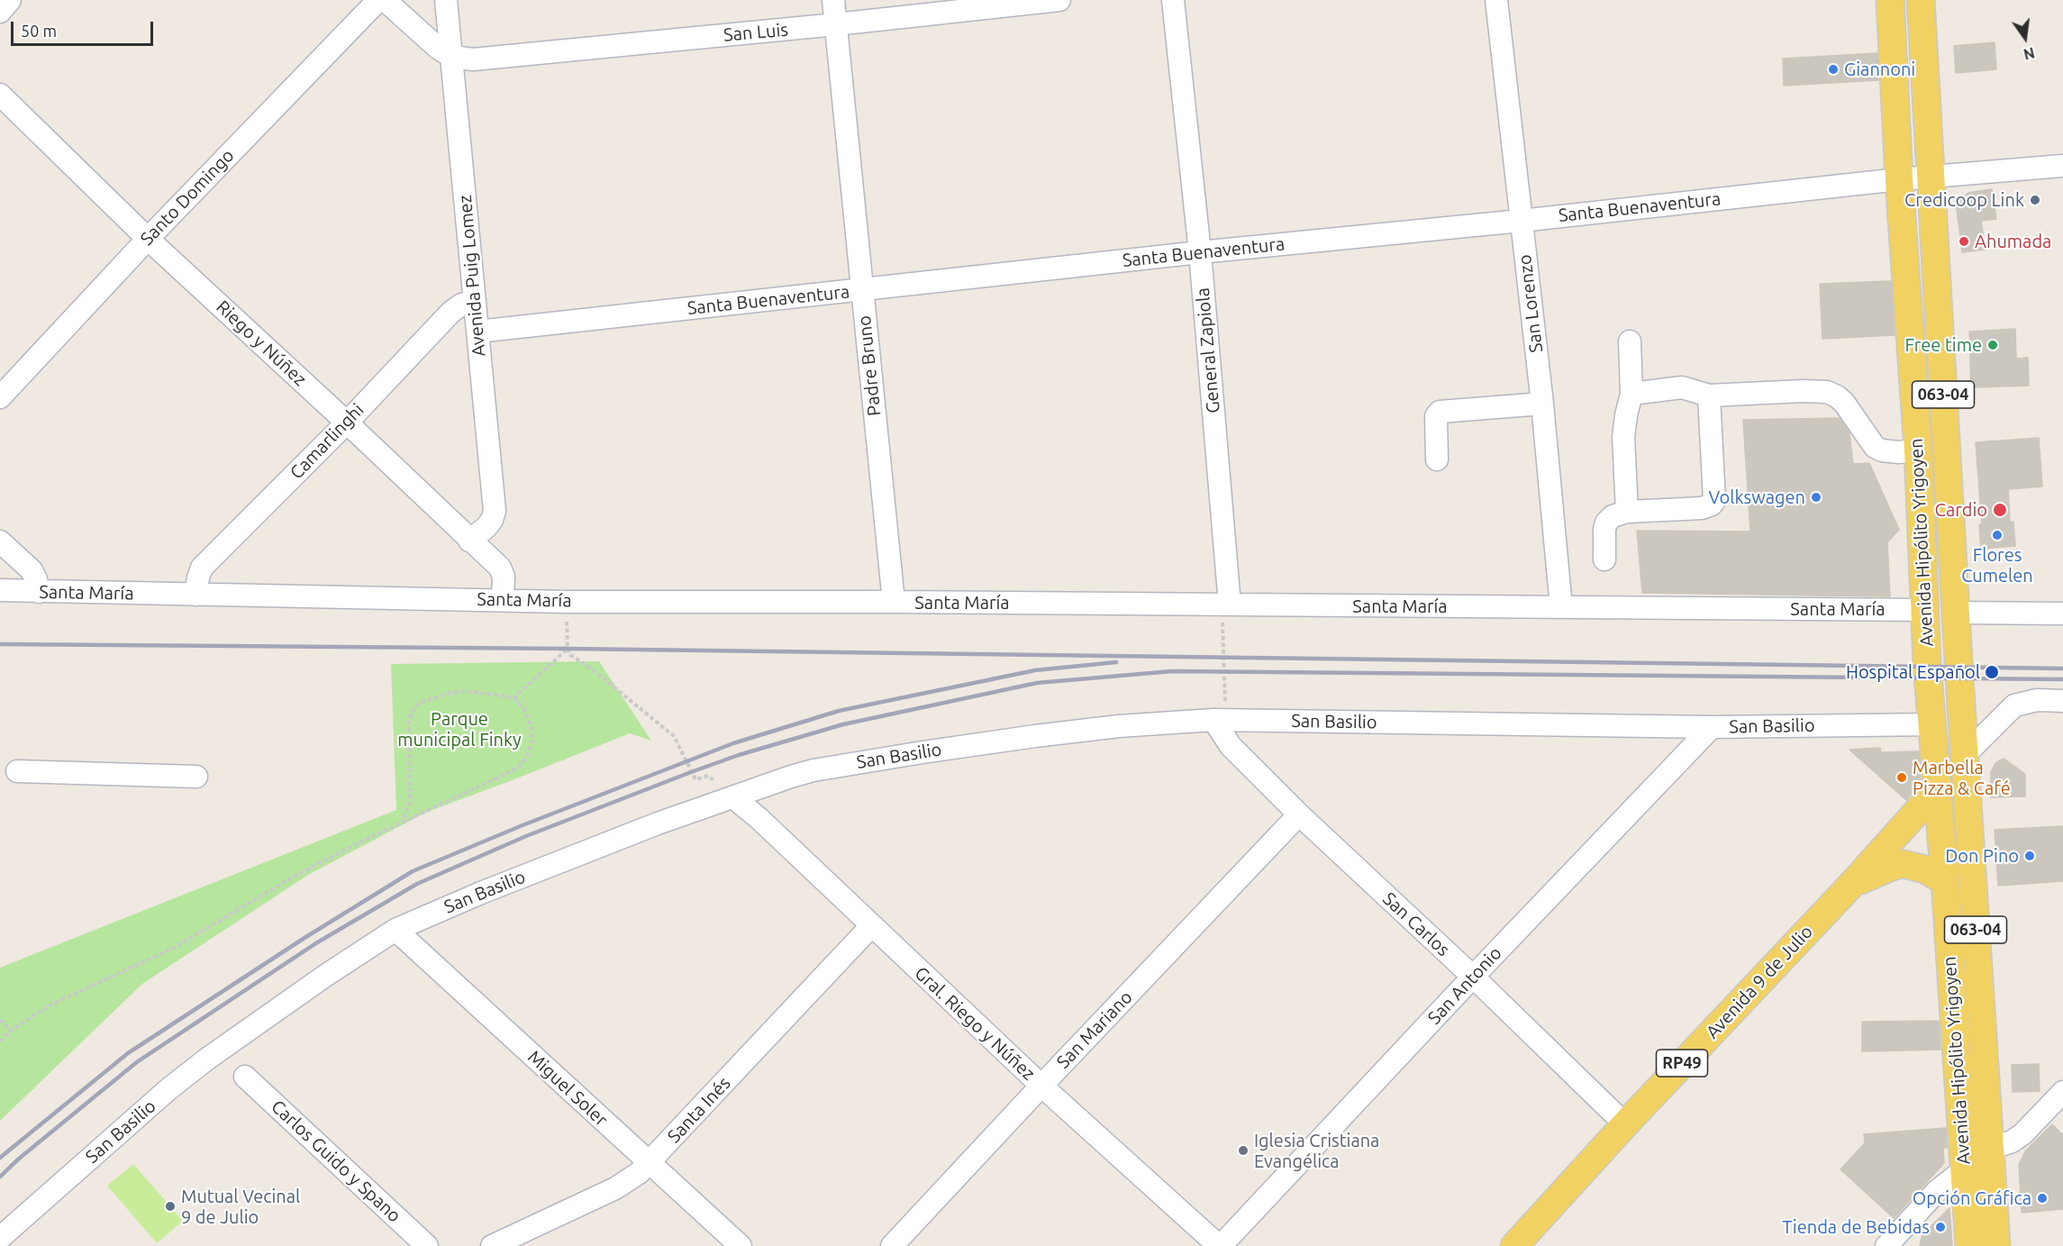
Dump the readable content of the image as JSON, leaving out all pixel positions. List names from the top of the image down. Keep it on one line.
{"streets":{"main road":["063-04","Avenida Hipólito Yrigoyen","Avenida 9 de Julio","RP49"],"street":["San Luis","Santo Domingo","Santa Buenaventura","Avenida Puig Lomez","San Lorenzo","Riego y Núñez","General Zapiola","Padre Bruno","Camarlinghi","Santa María","San Basilio","San Carlos","San Antonio","Gral. Riego y Núñez","San Mariano","Miguel Soler","Santa Inés","Carlos Guido y Spano"]},"crossings":[["San Luis","Avenida Puig Lomez"],["San Luis","Padre Bruno"],["Santo Domingo","Riego y Núñez"],["Santa Buenaventura","Avenida Puig Lomez"],["Santa Buenaventura","San Lorenzo"],["Santa Buenaventura","General Zapiola"],["Santa Buenaventura","Padre Bruno"],["Santa Buenaventura","Avenida Hipólito Yrigoyen"],["Avenida Puig Lomez","Riego y Núñez"],["Avenida Puig Lomez","Camarlinghi"],["San Lorenzo","Santa María"],["Riego y Núñez","Camarlinghi"],["Riego y Núñez","Santa María"],["General Zapiola","Santa María"],["Padre Bruno","Santa María"],["Camarlinghi","Santa María"],["Avenida Hipólito Yrigoyen","Santa María"],["Avenida Hipólito Yrigoyen","San Basilio"],["Avenida Hipólito Yrigoyen","Avenida 9 de Julio"],["Avenida Hipólito Yrigoyen","RP49"],["San Basilio","San Carlos"],["San Basilio","San Antonio"],["San Basilio","Gral. Riego y Núñez"],["San Basilio","Miguel Soler"],["San Carlos","Avenida 9 de Julio"],["San Carlos","San Antonio"],["San Carlos","San Mariano"],["Avenida 9 de Julio","RP49"],["San Antonio","Gral. Riego y Núñez"],["Gral. Riego y Núñez","San Mariano"],["Gral. Riego y Núñez","Santa Inés"],["Miguel Soler","Santa Inés"]],"parks":["Parque municipal Finky"],"places":["Giannoni","Credicoop Link","Ahumada","Free time","Volkswagen","Cardio","Flores Cumelen","Hospital Español","Marbella Pizza & Café","Don Pino","Iglesia Cristiana Evangélica","Opción Gráfica","Mutual Vecinal 9 de Julio","Tienda de Bebidas"],"scale_bar":"50 m","north":"bottom"}
